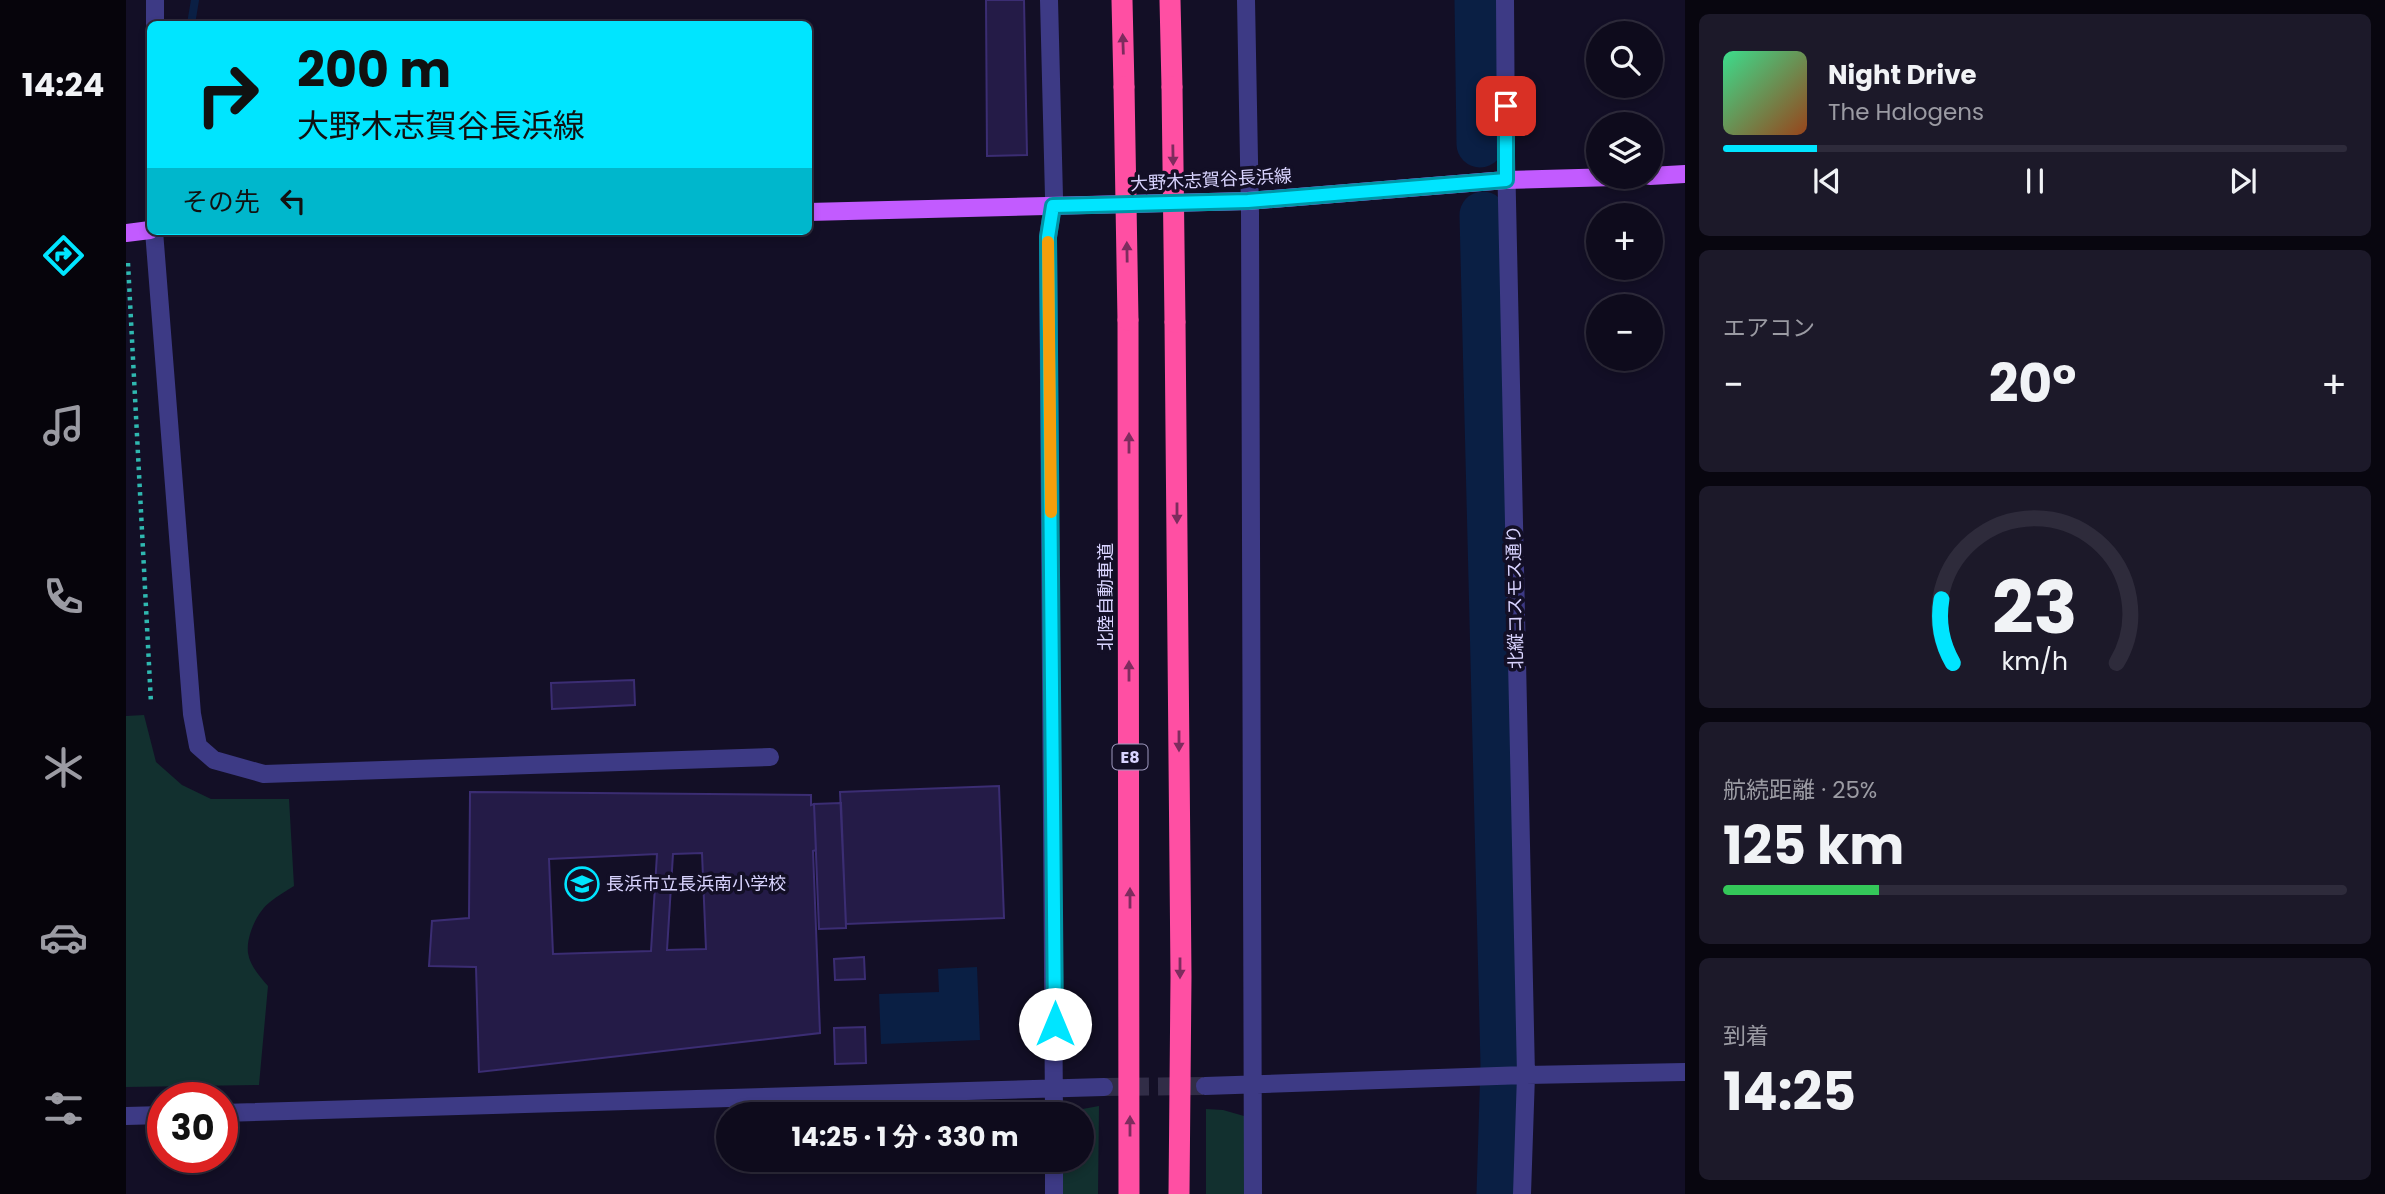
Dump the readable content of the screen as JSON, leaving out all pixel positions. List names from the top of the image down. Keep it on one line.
{"streets":{"highway":["北陸自動車道","E8"],"main road":["大野木志賀谷長浜線"],"street":["北縦コスモス通り"]},"crossings":[["大野木志賀谷長浜線","北縦コスモス通り"]],"places":{"school or university":["長浜市立長浜南小学校"]},"page":{"tabs":"14:24","map_buttons":["+","−"],"turn":["200 m","大野木志賀谷長浜線"],"song":["Night Drive","The Halogens"],"then":"その先","tile":["エアコン",["航続距離 · 25%","125 km"],["到着","14:25"]],"heat":["−","20°","+"],"limit":"30","trip":"14:25 · 1 分 · 330 m","gauge":["23","km/h"]}}
